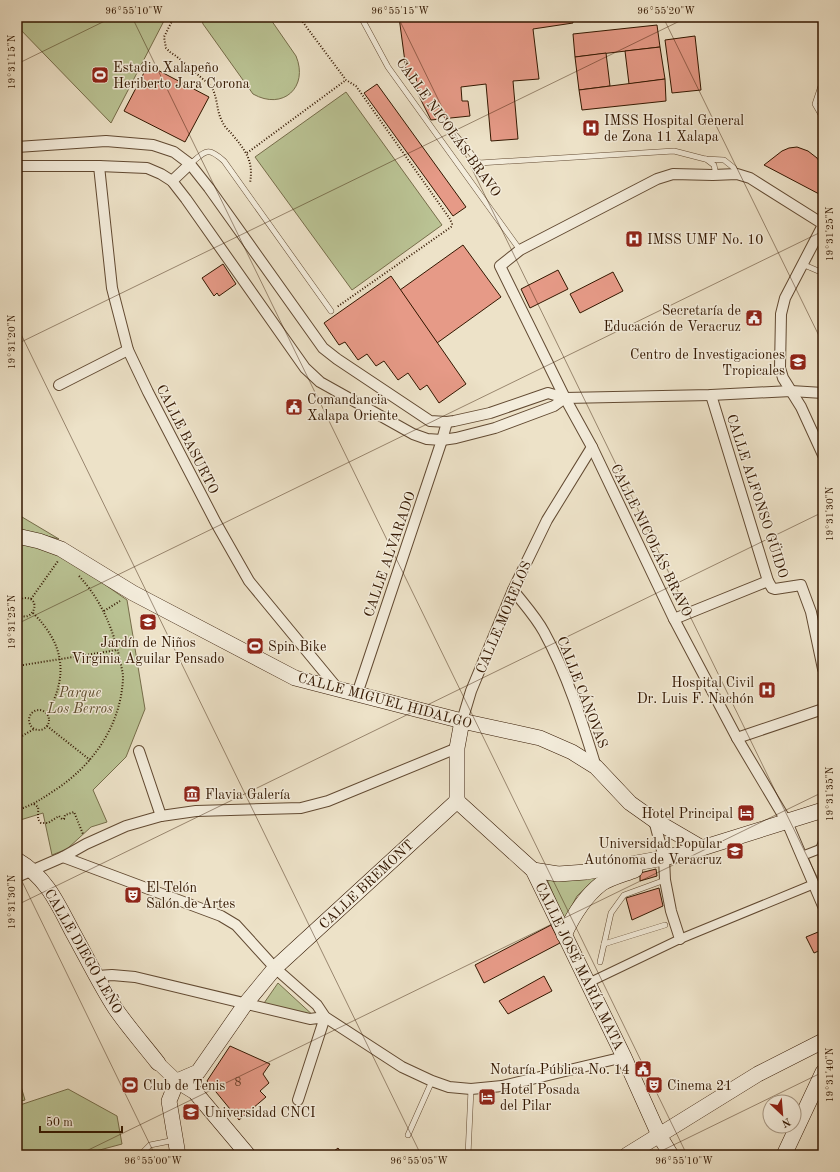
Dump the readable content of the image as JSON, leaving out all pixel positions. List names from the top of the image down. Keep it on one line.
{"streets":{"main road":["CALLE MORELOS","CALLE MIGUEL HIDALGO","CALLE BREMONT","CALLE DIEGO LEÑO","CALLE JOSÉ MARÍA MATA"],"street":["CALLE NICOLÁS BRAVO","CALLE BASURTO","CALLE ALFONSO GÜIDO","CALLE ALVARADO","CALLE CÁNOVAS"]},"crossings":[["CALLE NICOLÁS BRAVO","CALLE MORELOS"],["CALLE BASURTO","CALLE MIGUEL HIDALGO"],["CALLE ALVARADO","CALLE MIGUEL HIDALGO"],["CALLE MORELOS","CALLE CÁNOVAS"],["CALLE MORELOS","CALLE MIGUEL HIDALGO"],["CALLE MORELOS","CALLE BREMONT"],["CALLE MORELOS","CALLE JOSÉ MARÍA MATA"],["CALLE CÁNOVAS","CALLE MIGUEL HIDALGO"],["CALLE BREMONT","CALLE DIEGO LEÑO"],["CALLE BREMONT","CALLE JOSÉ MARÍA MATA"]],"parks":["Parque Los Berros"],"places":{"sports":["Estadio Xalapeño Heriberto Jara Corona","Spin Bike","Club de Tenis"],"hospital":["IMSS Hospital General de Zona 11 Xalapa","IMSS UMF No. 10","Hospital Civil Dr. Luis F. Nachón"],"public building":["Secretaría de Educación de Veracruz","Comandancia Xalapa Oriente","Notaría Pública No. 14"],"school or university":["Centro de Investigaciones Tropicales","Jardín de Niños Virginia Aguilar Pensado","Universidad Popular Autónoma de Veracruz","Universidad CNCI"],"museum":["Flavia Galería"],"hotel":["Hotel Principal","Hotel Posada del Pilar"],"theatre":["El Telón Salón de Artes","Cinema 21"]},"house_numbers":["8"],"scale_bar":"50 m","north":"bottom right","coordinates":["96°55'10\"W","96°55'15\"W","96°55'20\"W","19°31'15\"N","19°31'25\"N","19°31'20\"N","19°31'30\"N","19°31'35\"N","19°31'40\"N","96°55'00\"W","96°55'05\"W"]}
